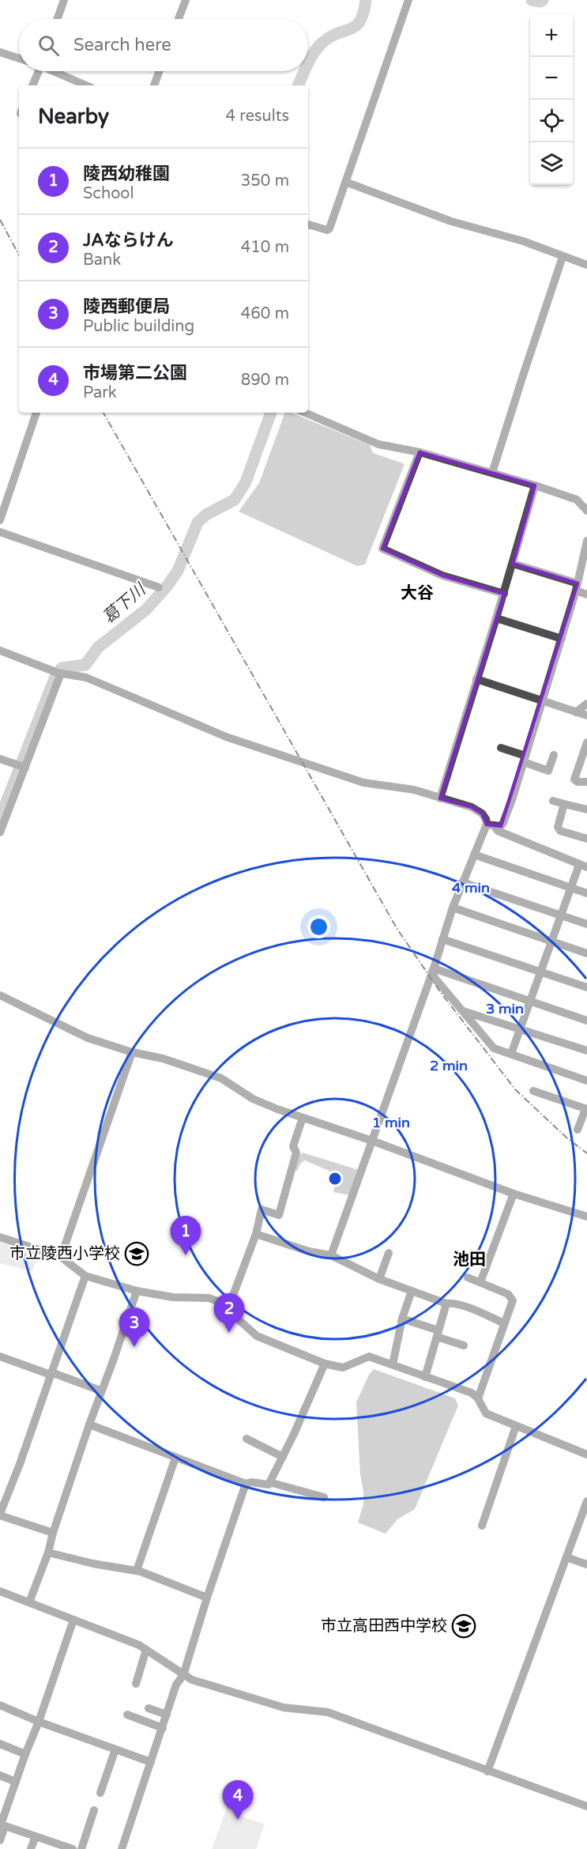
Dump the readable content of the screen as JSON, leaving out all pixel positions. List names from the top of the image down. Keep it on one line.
{"districts":["大谷","池田"],"water":["葛下川"],"places":{"school or university":["市立陵西小学校","市立高田西中学校"]},"page":{"map_buttons":["+","−"],"search":"Search here","heading":["Nearby","4 results"],"list":[{"mark":"1","name":"陵西幼稚園","note":"School","value":"350 m"},{"mark":"2","name":"JAならけん","note":"Bank","value":"410 m"},{"mark":"3","name":"陵西郵便局","note":"Public building","value":"460 m"},{"mark":"4","name":"市場第二公園","note":"Park","value":"890 m"}],"pins":["1","2","3","4"]},"rings":["4 min","3 min","2 min","1 min"]}
